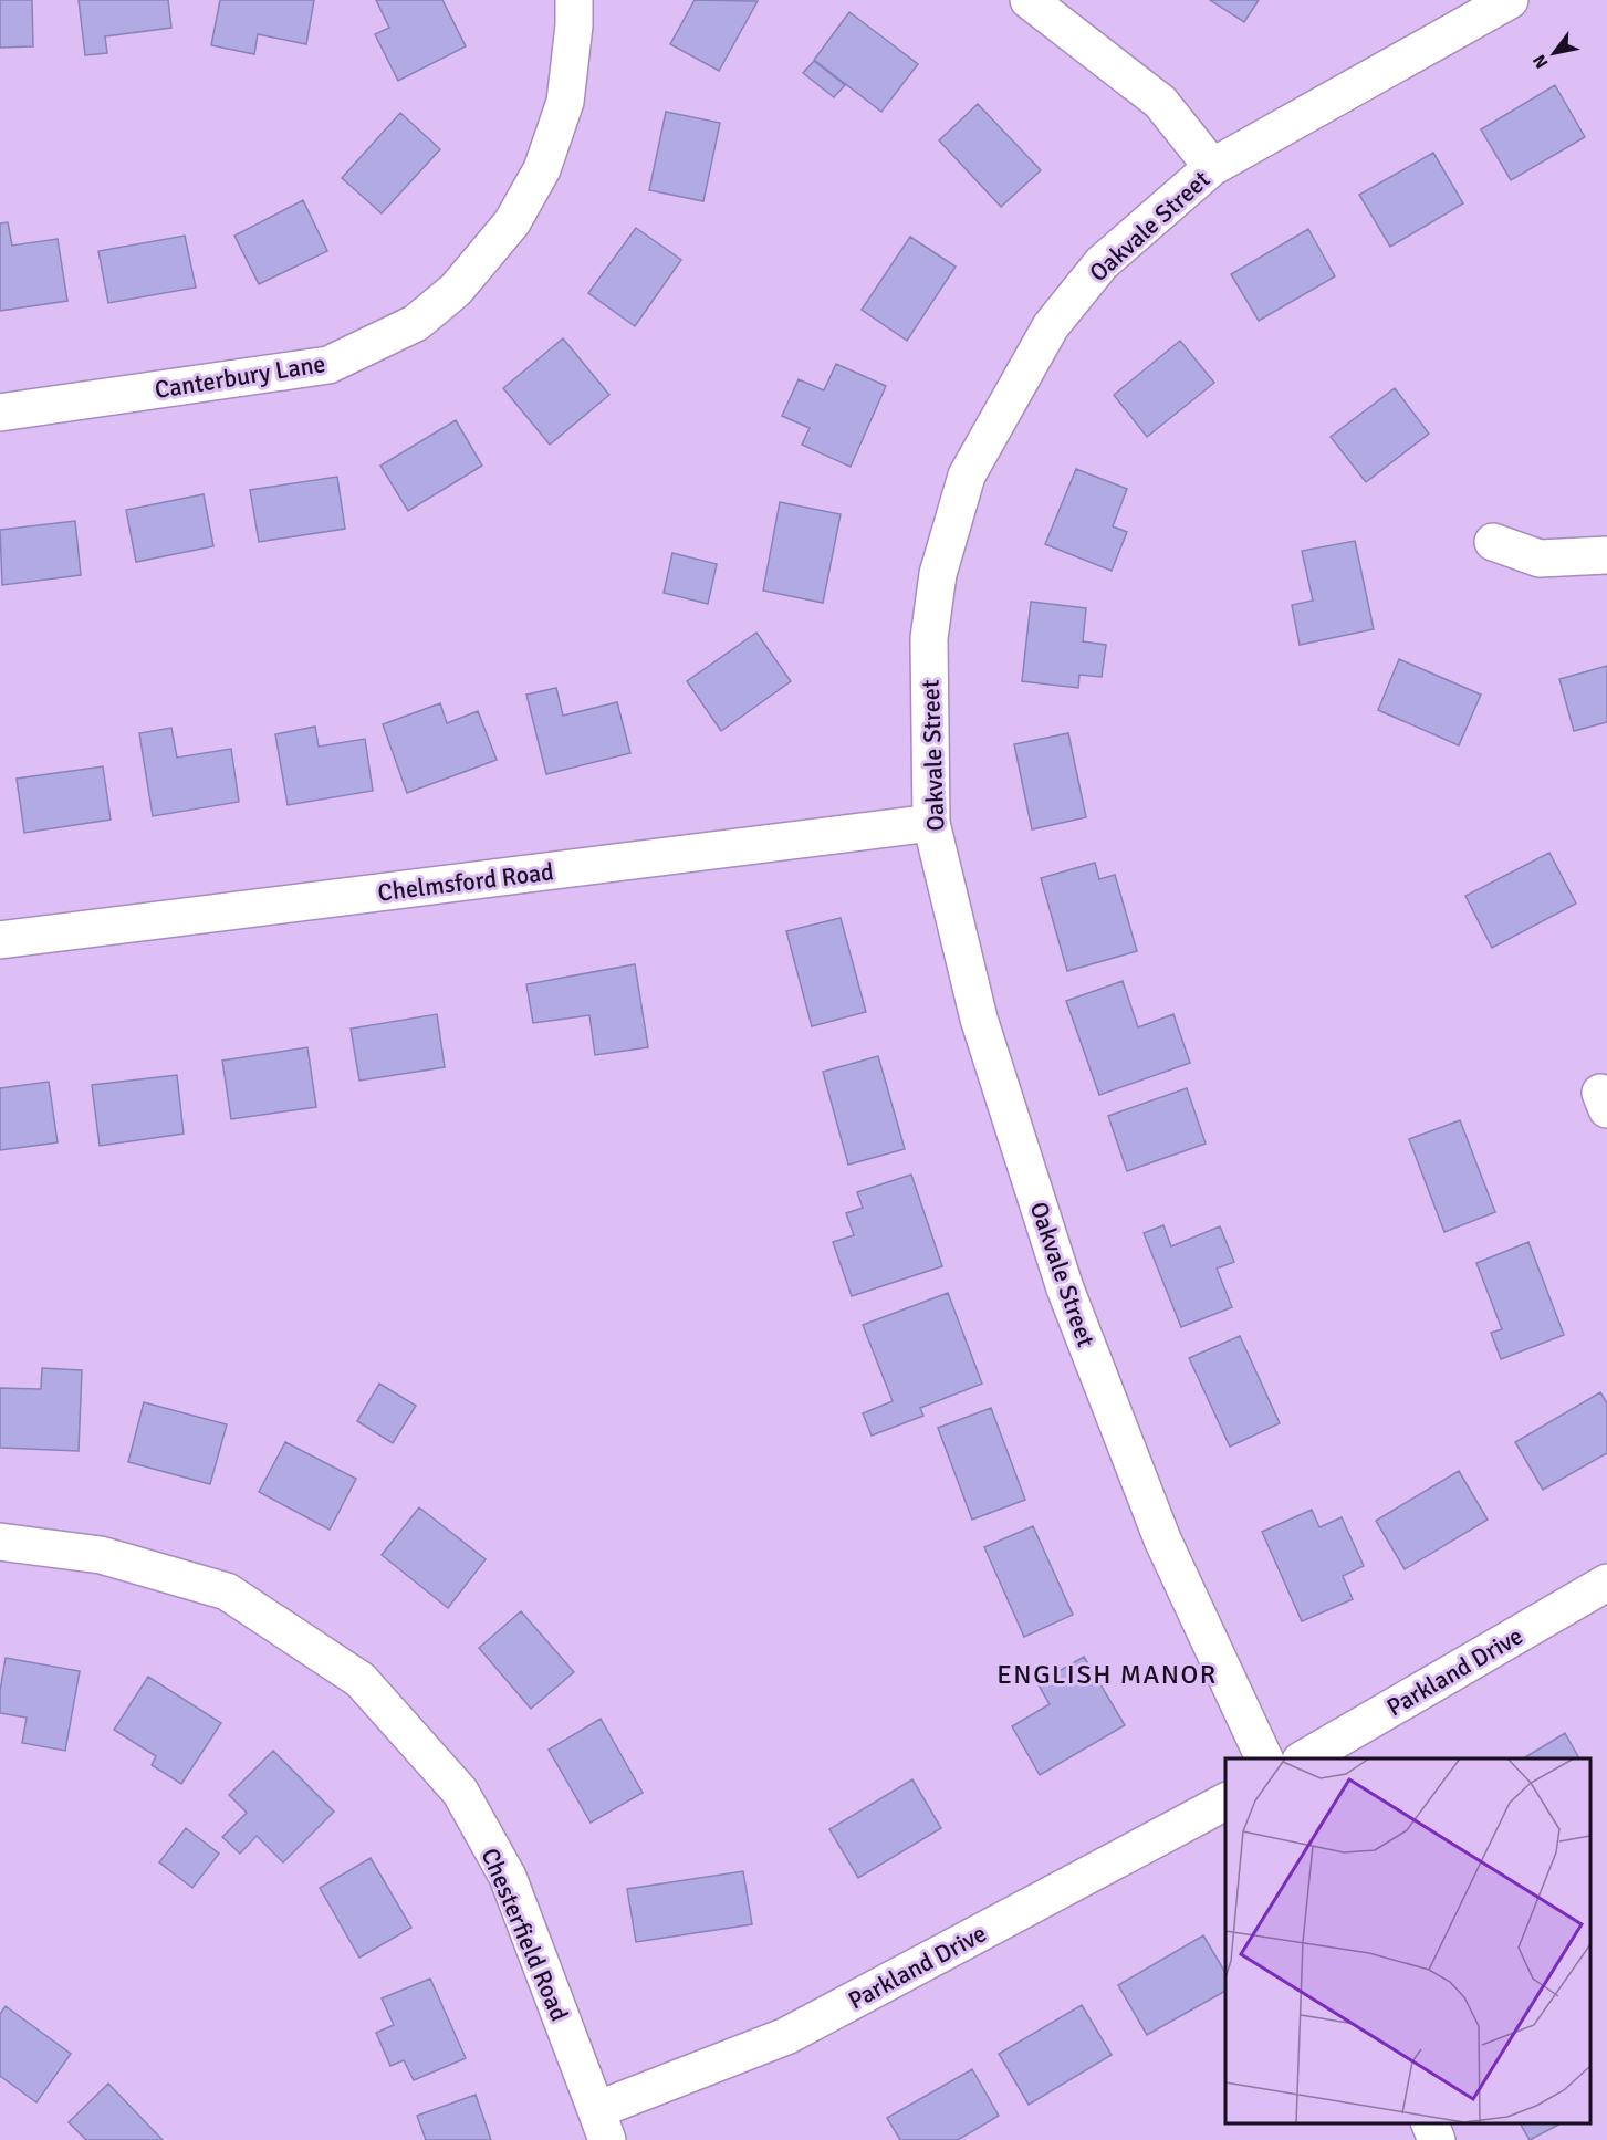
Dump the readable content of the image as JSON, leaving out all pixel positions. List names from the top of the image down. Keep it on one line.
{"streets":{"street":["Oakvale Street","Canterbury Lane","Chelmsford Road","Parkland Drive","Chesterfield Road"]},"crossings":[["Oakvale Street","Chelmsford Road"],["Parkland Drive","Chesterfield Road"]],"districts":["ENGLISH MANOR"],"north":"bottom left"}
